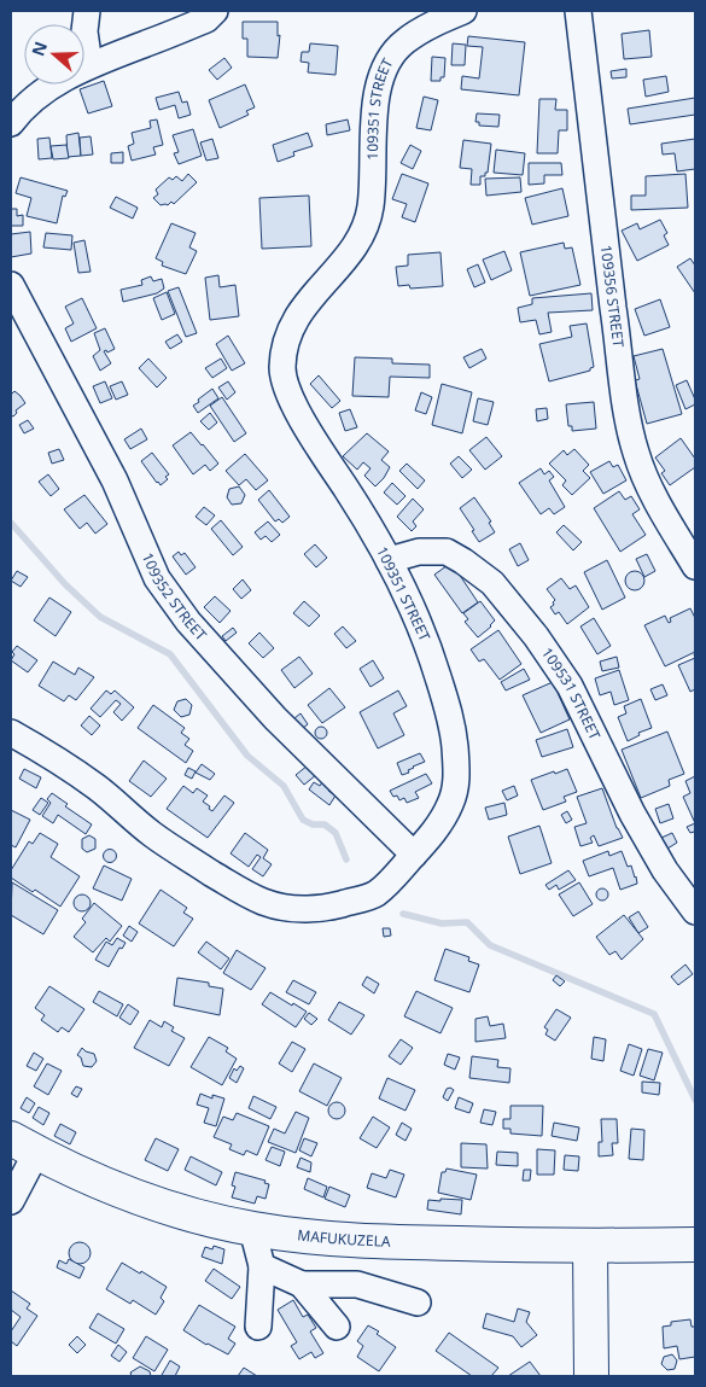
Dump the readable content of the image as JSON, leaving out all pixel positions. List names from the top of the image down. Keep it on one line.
{"streets":{"main road":["MAFUKUZELA"],"street":["109351 STREET","109356 STREET","109352 STREET","109531 STREET"]},"crossings":[["109351 STREET","109352 STREET"],["109351 STREET","109531 STREET"]],"north":"left"}
